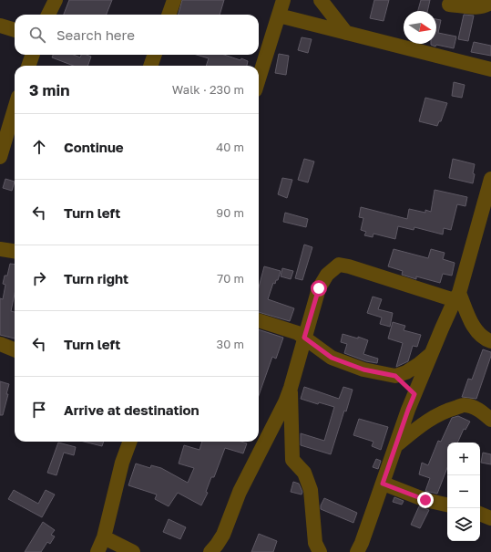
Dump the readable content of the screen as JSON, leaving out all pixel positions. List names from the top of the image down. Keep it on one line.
{"north":"right","page":{"search":"Search here","heading":["3 min","Walk · 230 m"],"list":[["Continue","40 m"],["Turn left","90 m"],["Turn right","70 m"],["Turn left","30 m"],"Arrive at destination"],"map_buttons":["+","−"]}}
